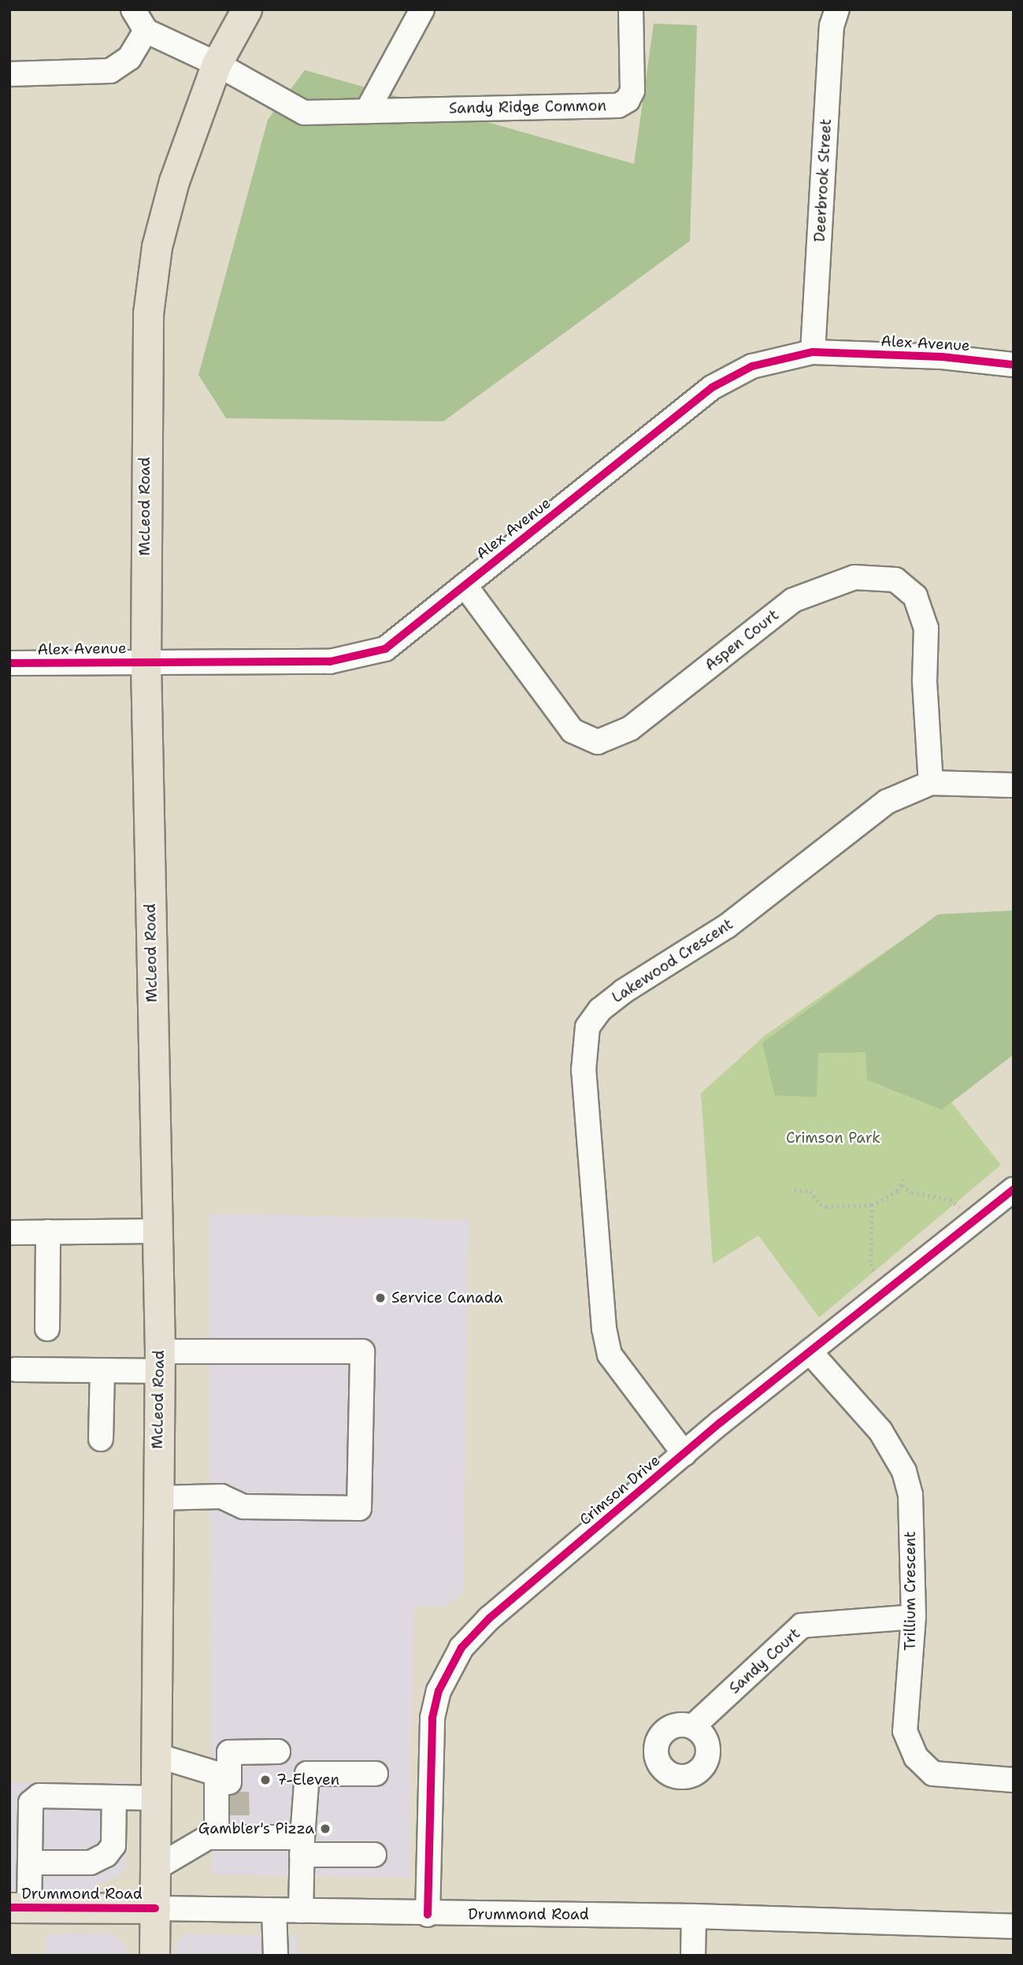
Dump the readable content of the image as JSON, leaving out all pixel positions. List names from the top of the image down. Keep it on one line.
{"streets":{"main road":["McLeod Road","Drummond Road"],"street":["Sandy Ridge Common","Deerbrook Street","Alex Avenue","Aspen Court","Lakewood Crescent","Crimson Drive","Trillium Crescent","Sandy Court"]},"crossings":[["Sandy Ridge Common","McLeod Road"],["Deerbrook Street","Alex Avenue"],["Alex Avenue","McLeod Road"],["Alex Avenue","Aspen Court"],["McLeod Road","Drummond Road"],["Aspen Court","Lakewood Crescent"],["Lakewood Crescent","Crimson Drive"],["Crimson Drive","Trillium Crescent"],["Crimson Drive","Drummond Road"],["Trillium Crescent","Sandy Court"]],"parks":["Crimson Park"],"places":["Service Canada","7-Eleven","Gambler's Pizza"]}
